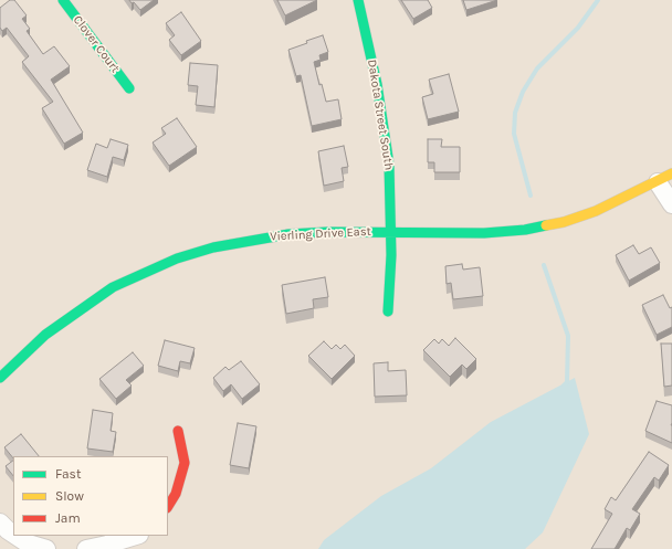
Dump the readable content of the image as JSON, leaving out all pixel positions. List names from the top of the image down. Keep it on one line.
{"streets":{"street":["Clover Court","Dakota Street South","Vierling Drive East"]},"crossings":[["Dakota Street South","Vierling Drive East"]],"legend":["Fast","Slow","Jam"]}
